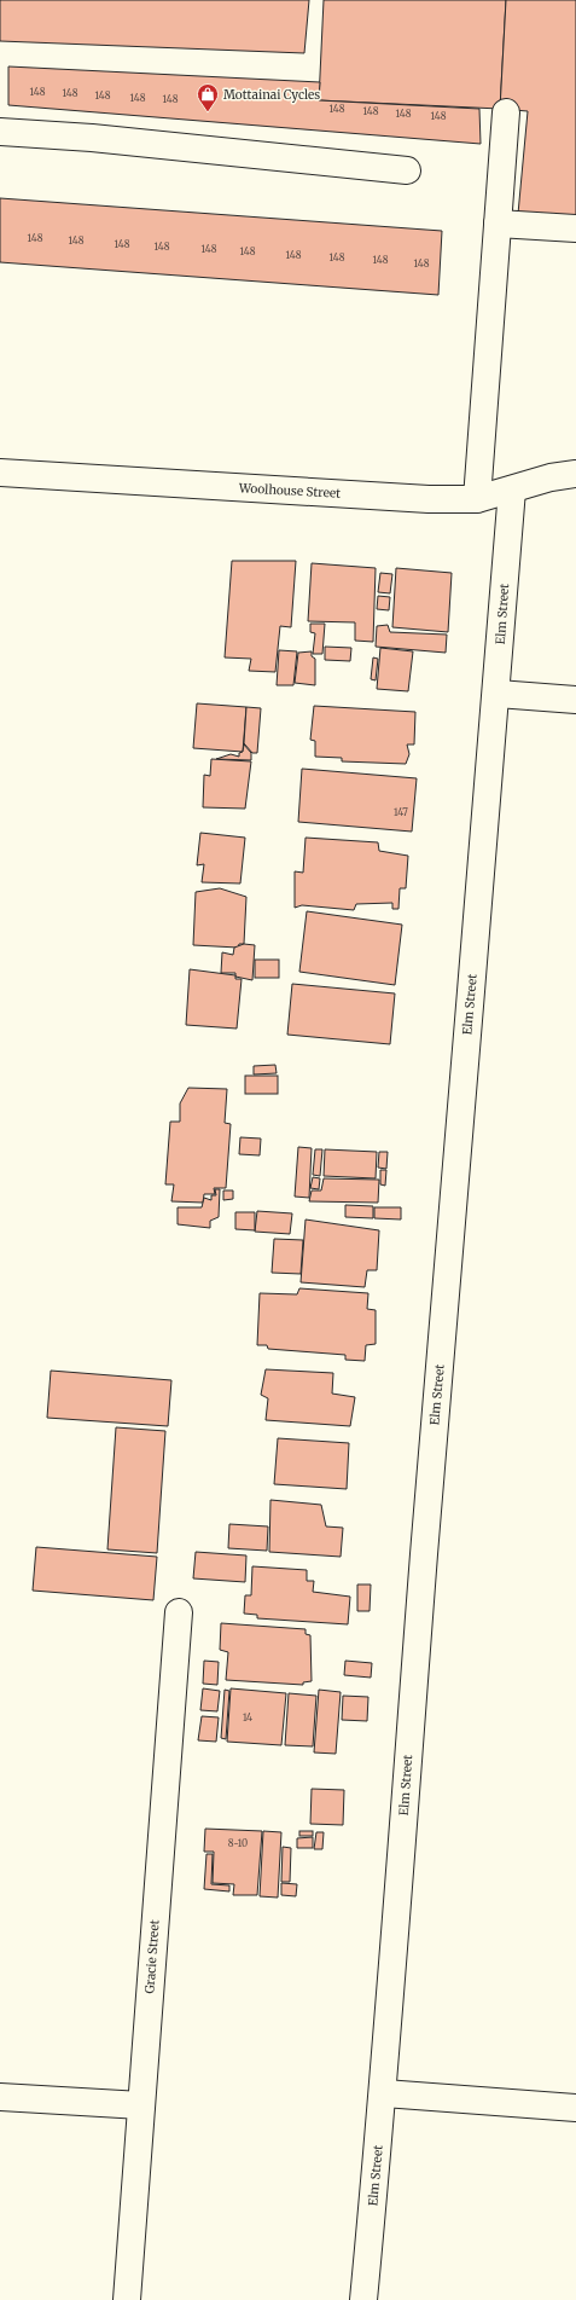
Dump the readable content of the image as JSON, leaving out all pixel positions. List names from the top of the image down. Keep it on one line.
{"streets":{"street":["Woolhouse Street","Elm Street","Gracie Street"]},"crossings":[["Woolhouse Street","Elm Street"]],"places":{"shop":["Mottainai Cycles"]},"house_numbers":["148","148","148","148","148","148","148","148","148","148","148","148","148","148","148","148","148","148","148","147","14","8-10"]}
